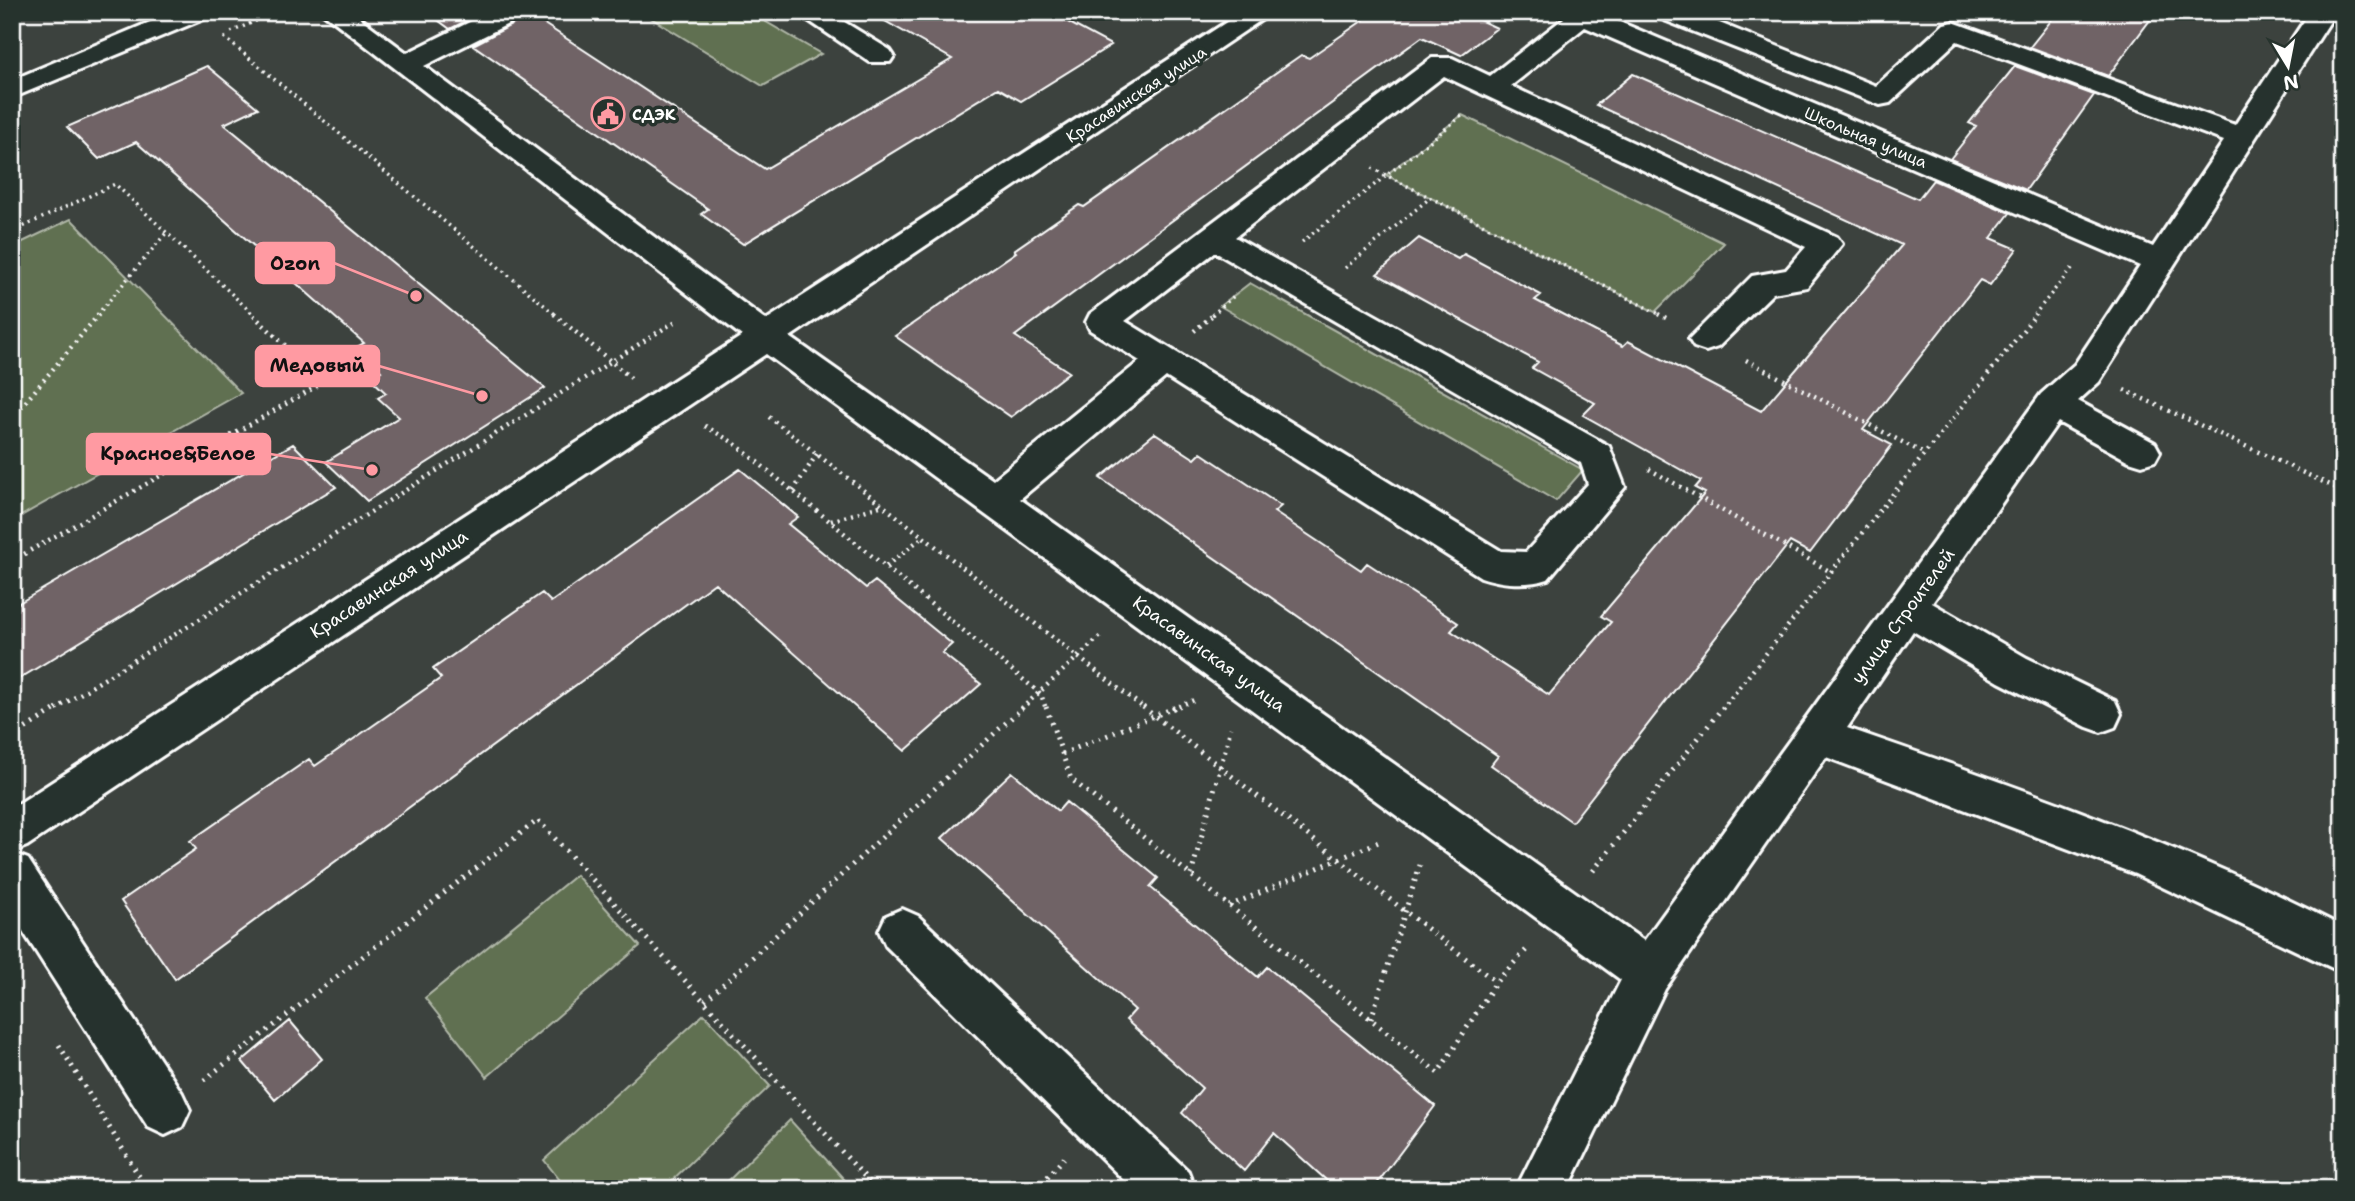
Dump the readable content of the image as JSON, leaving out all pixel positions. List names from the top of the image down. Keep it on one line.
{"streets":{"street":["Красавинская улица","Школьная улица","улица Строителей"]},"crossings":[["Красавинская улица","улица Строителей"],["Школьная улица","улица Строителей"]],"places":{"public building":["СДЭК"],"other":["Ozon","Медовый","Красное&Белое"]},"north":"bottom"}
